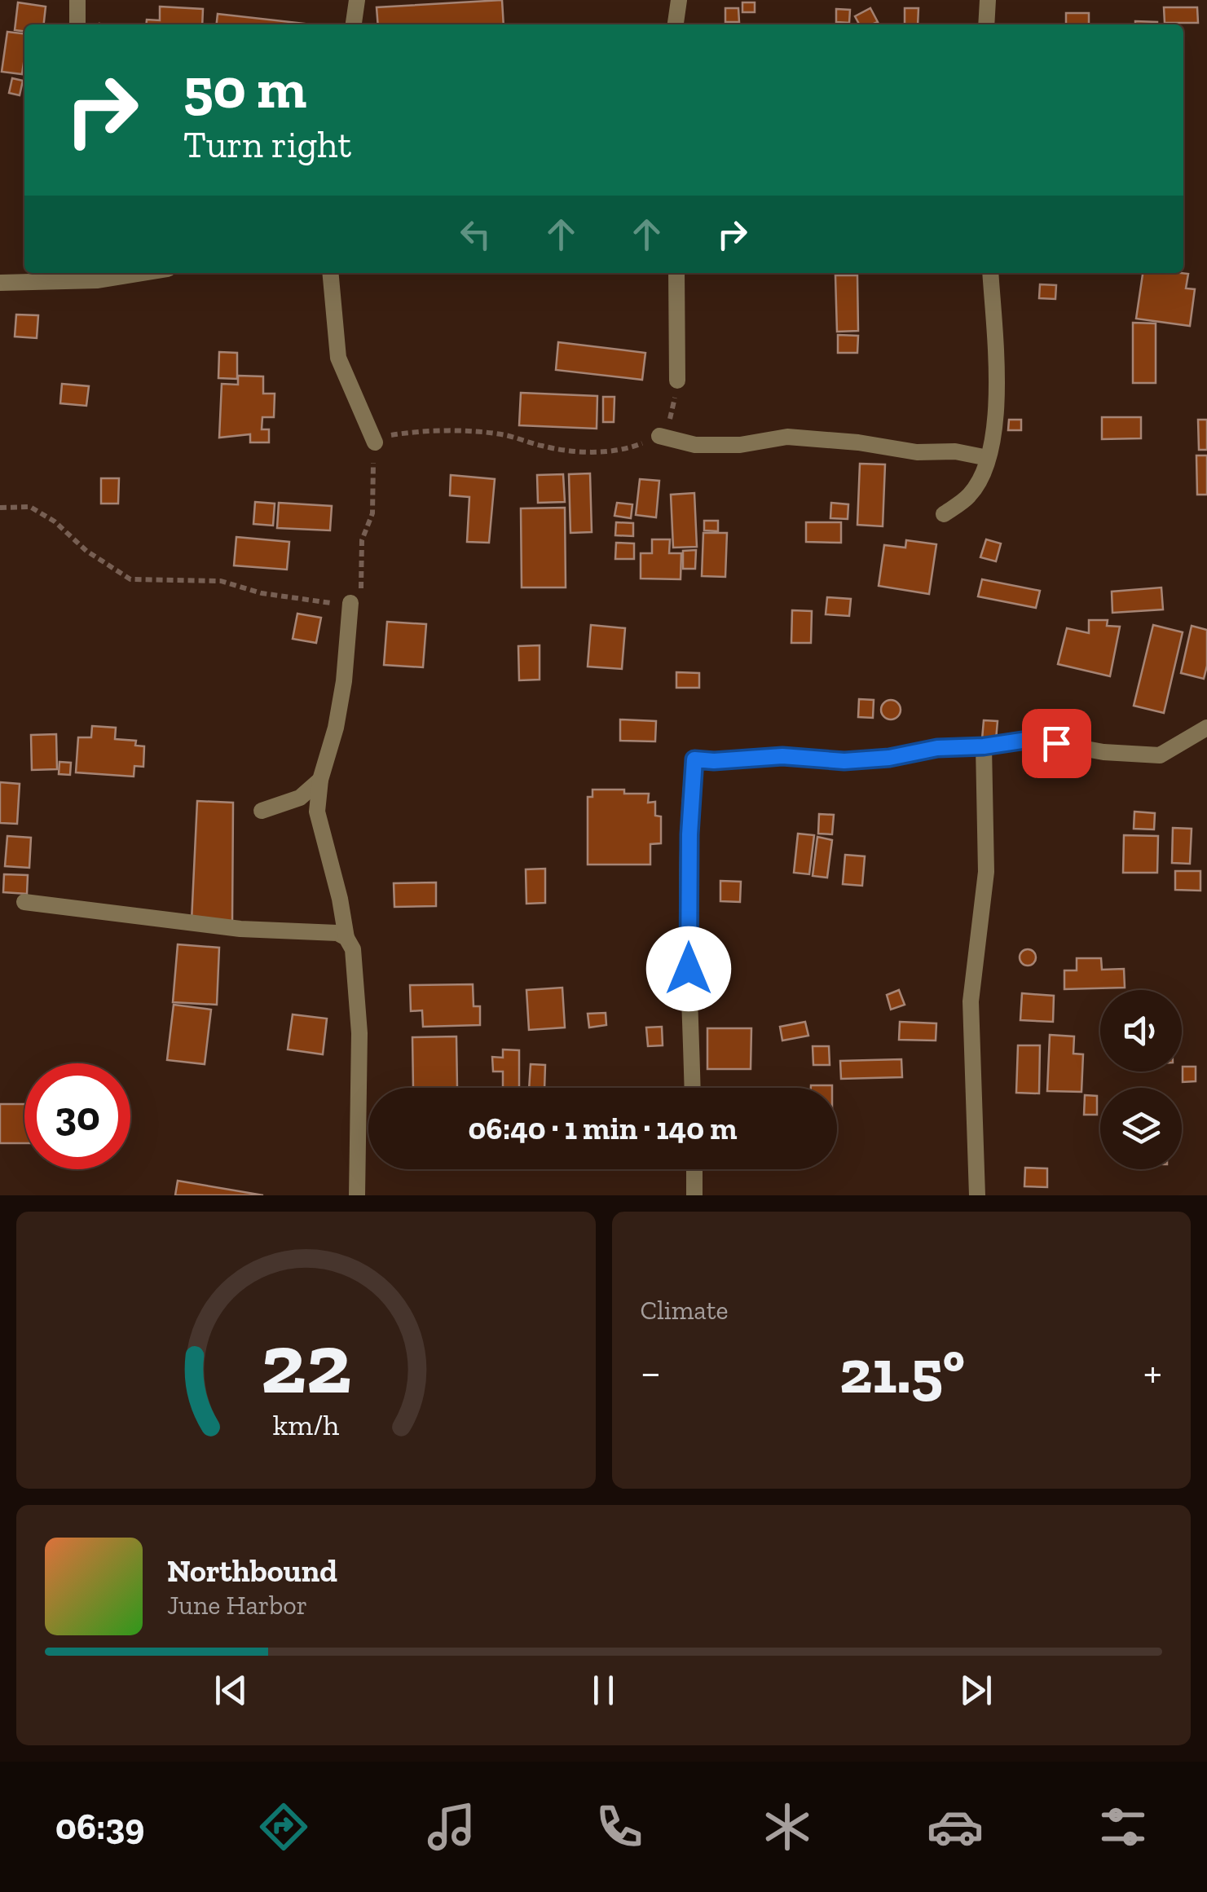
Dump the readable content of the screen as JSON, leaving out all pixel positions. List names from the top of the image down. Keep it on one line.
{"page":{"turn":["50 m","Turn right"],"limit":"30","trip":"06:40 · 1 min · 140 m","tile":"Climate","heat":["−","21.5°","+"],"song":["Northbound","June Harbor"],"tabs":"06:39","gauge":["22","km/h"]}}
